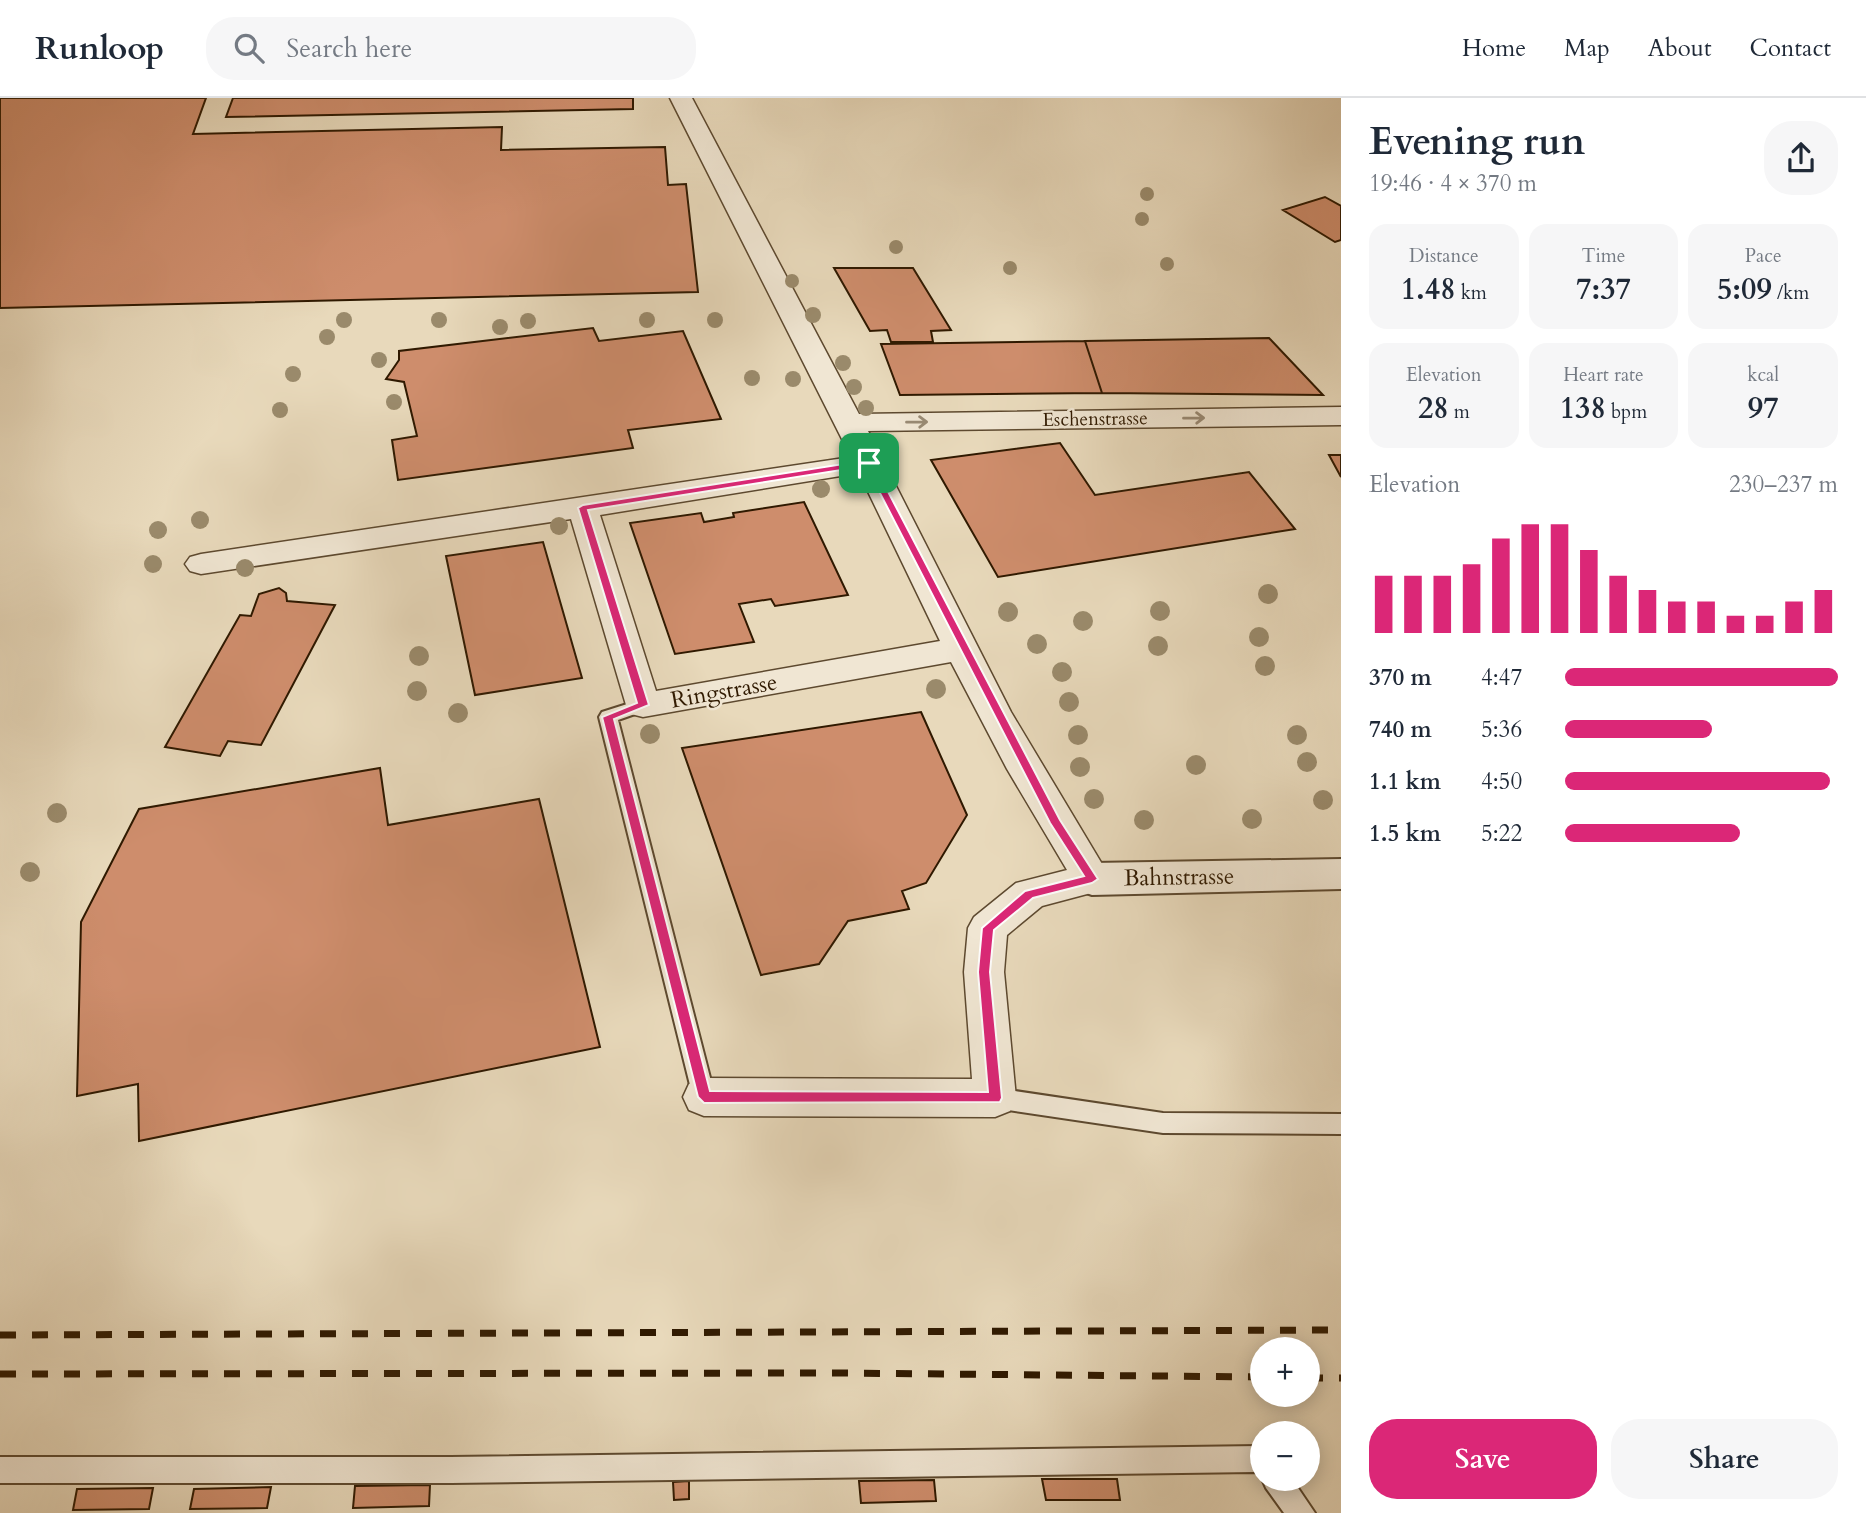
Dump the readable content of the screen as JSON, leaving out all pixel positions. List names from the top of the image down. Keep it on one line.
{"streets":{"street":["Eschenstrasse","Ringstrasse","Bahnstrasse"]},"one_way":["Eschenstrasse"],"page":{"header":"Runloop","search":"Search here","nav":["Home","Map","About","Contact"],"heading":["Evening run","19:46 · 4 × 370 m"],"stats":[["Distance","1.48 km"],["Time","7:37"],["Pace","5:09 /km"],["Elevation","28 m"],["Heart rate","138 bpm"],["kcal","97"]],"chart":["Elevation","230–237 m"],"list":[{"name":"370 m","note":"4:47"},{"name":"740 m","note":"5:36"},{"name":"1.1 km","note":"4:50"},{"name":"1.5 km","note":"5:22"}],"map_buttons":["+","−"],"buttons":["Save","Share"]}}
